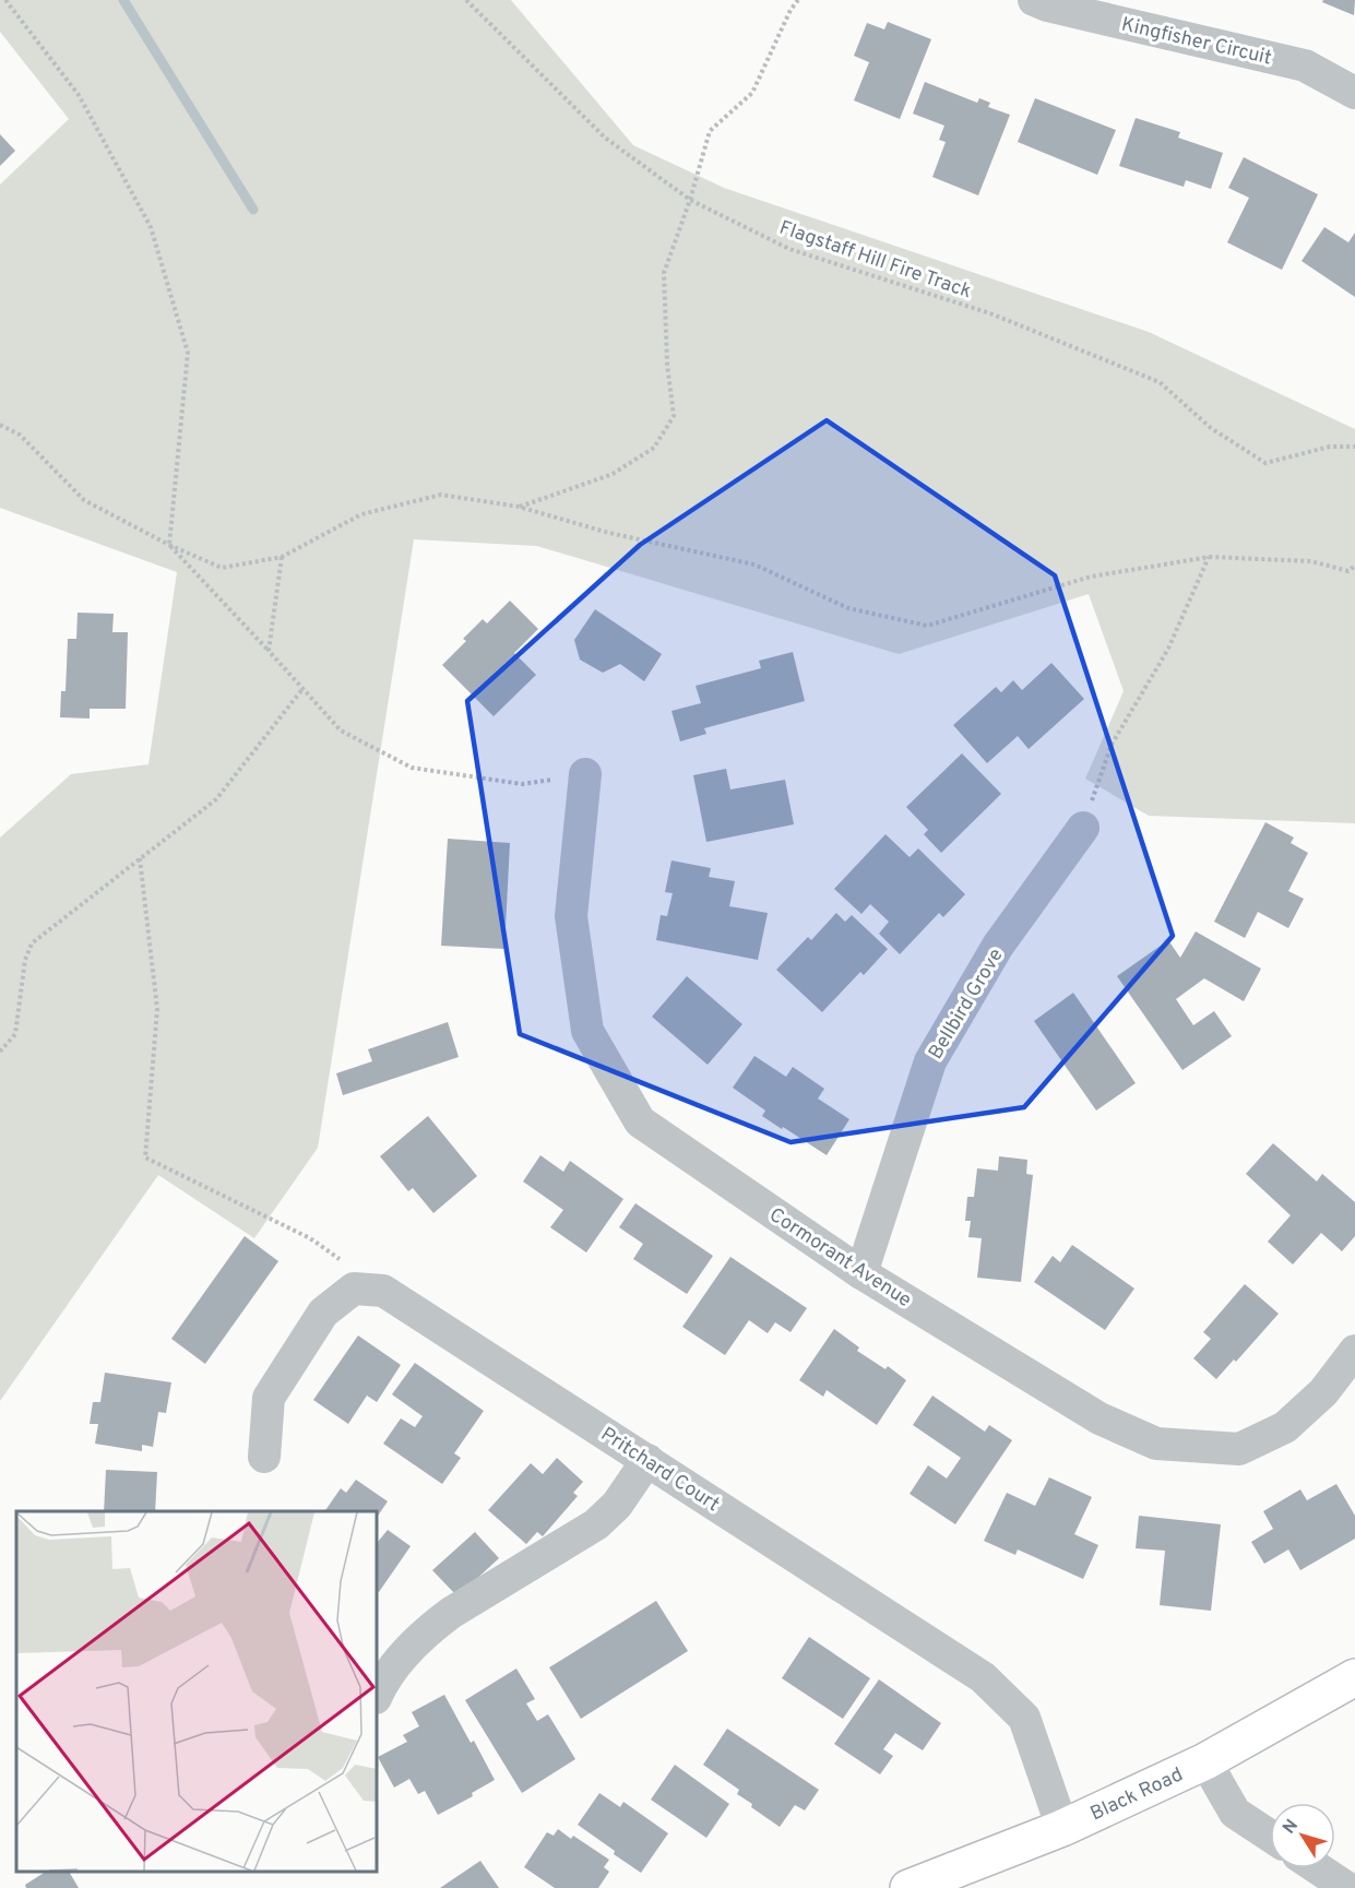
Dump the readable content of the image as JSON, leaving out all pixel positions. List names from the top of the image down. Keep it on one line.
{"streets":{"main road":["Black Road"],"street":["Kingfisher Circuit","Bellbird Grove","Cormorant Avenue","Pritchard Court"],"path":["Flagstaff Hill Fire Track"]},"crossings":[["Bellbird Grove","Cormorant Avenue"],["Pritchard Court","Black Road"]],"north":"top left"}
